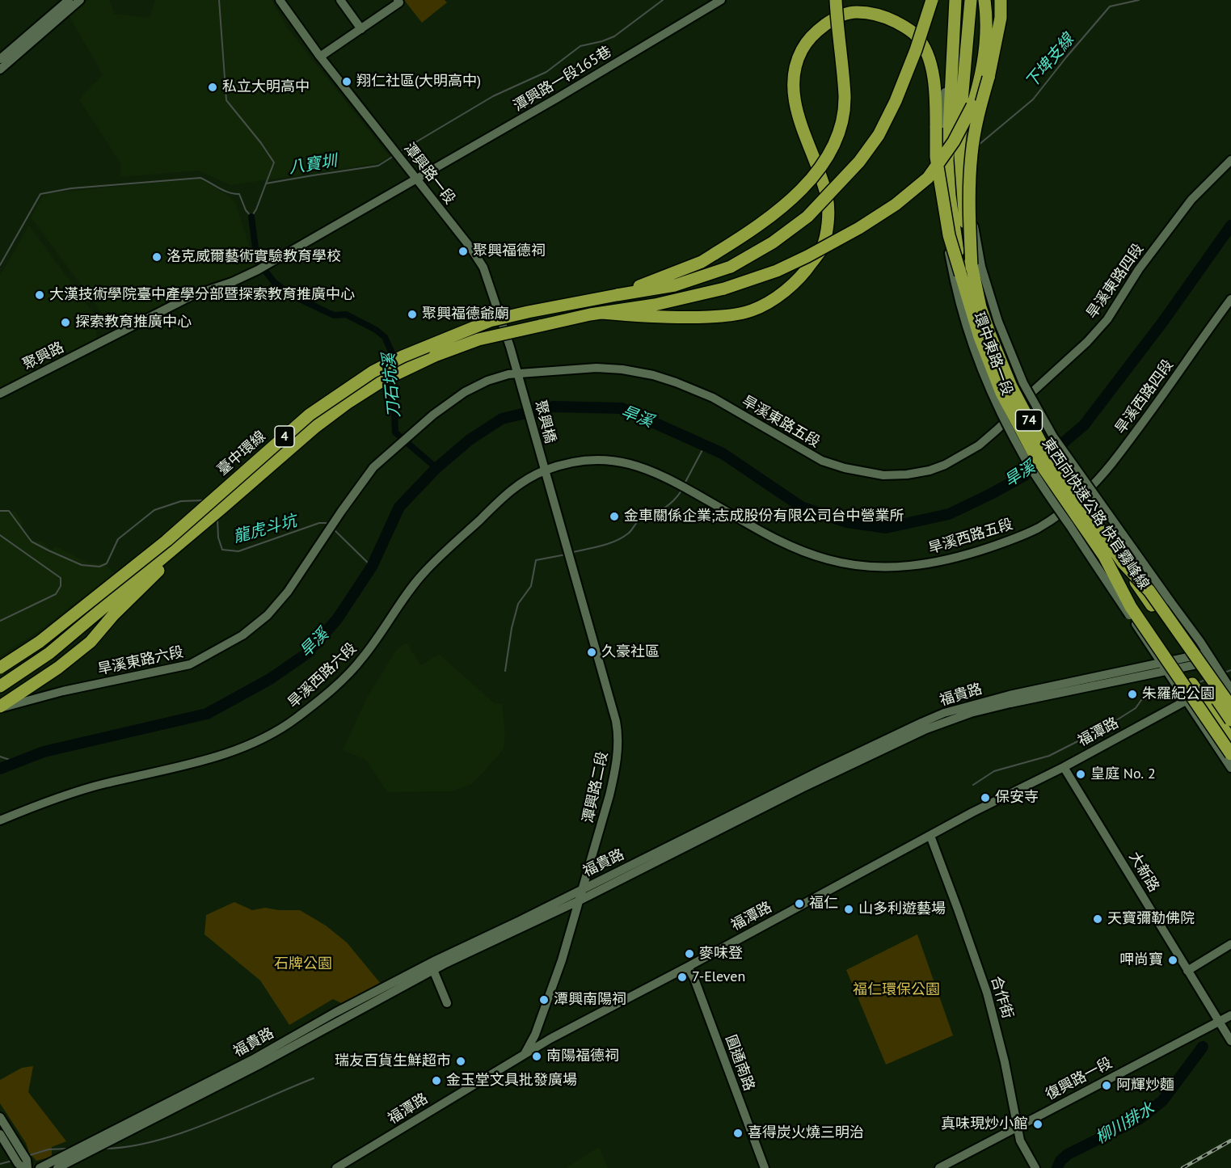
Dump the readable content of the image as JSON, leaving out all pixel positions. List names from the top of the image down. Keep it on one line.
{"streets":{"highway":["74","4","臺中環線","東西向快速公路 快官霧峰線"],"street":["潭興路一段165巷","潭興路一段","旱溪東路四段","環中東路一段","聚興路","旱溪西路四段","聚興橋","旱溪東路五段","旱溪西路五段","旱溪東路六段","旱溪西路六段","福貴路","福潭路","潭興路二段","大新路","合作街","圓通南路","復興路一段"]},"crossings":[["潭興路一段165巷","潭興路一段"],["潭興路一段165巷","聚興路"],["潭興路一段","聚興路"],["潭興路一段","聚興橋"],["潭興路一段","旱溪東路五段"],["潭興路一段","旱溪東路六段"],["旱溪東路四段","旱溪東路五段"],["環中東路一段","東西向快速公路 快官霧峰線"],["環中東路一段","福貴路"],["環中東路一段","福潭路"],["旱溪西路四段","旱溪西路五段"],["74","東西向快速公路 快官霧峰線"],["聚興橋","旱溪西路五段"],["聚興橋","旱溪西路六段"],["聚興橋","潭興路二段"],["旱溪東路五段","旱溪東路六段"],["旱溪西路五段","旱溪西路六段"],["旱溪西路五段","潭興路二段"],["旱溪西路六段","潭興路二段"],["福貴路","潭興路二段"],["福潭路","潭興路二段"],["福潭路","大新路"],["福潭路","合作街"],["福潭路","圓通南路"],["大新路","復興路一段"],["合作街","復興路一段"]],"water":["下埤支線","八寶圳","刀石坑溪","旱溪","龍虎斗坑","柳川排水"],"parks":["石牌公園","福仁環保公園"],"places":["翔仁社區(大明高中)","私立大明高中","聚興福德祠","洛克威爾藝術實驗教育學校","大漢技術學院臺中產學分部暨探索教育推廣中心","聚興福德爺廟","探索教育推廣中心","金車關係企業;志成股份有限公司台中營業所","久豪社區","朱羅紀公園","皇庭 No. 2","保安寺","福仁","山多利遊藝場","天寶彌勒佛院","麥味登","呷尚寶","7-Eleven","潭興南陽祠","南陽福德祠","瑞友百貨生鮮超市","金玉堂文具批發廣場","阿輝炒麵","真味現炒小館","喜得炭火燒三明治"]}
